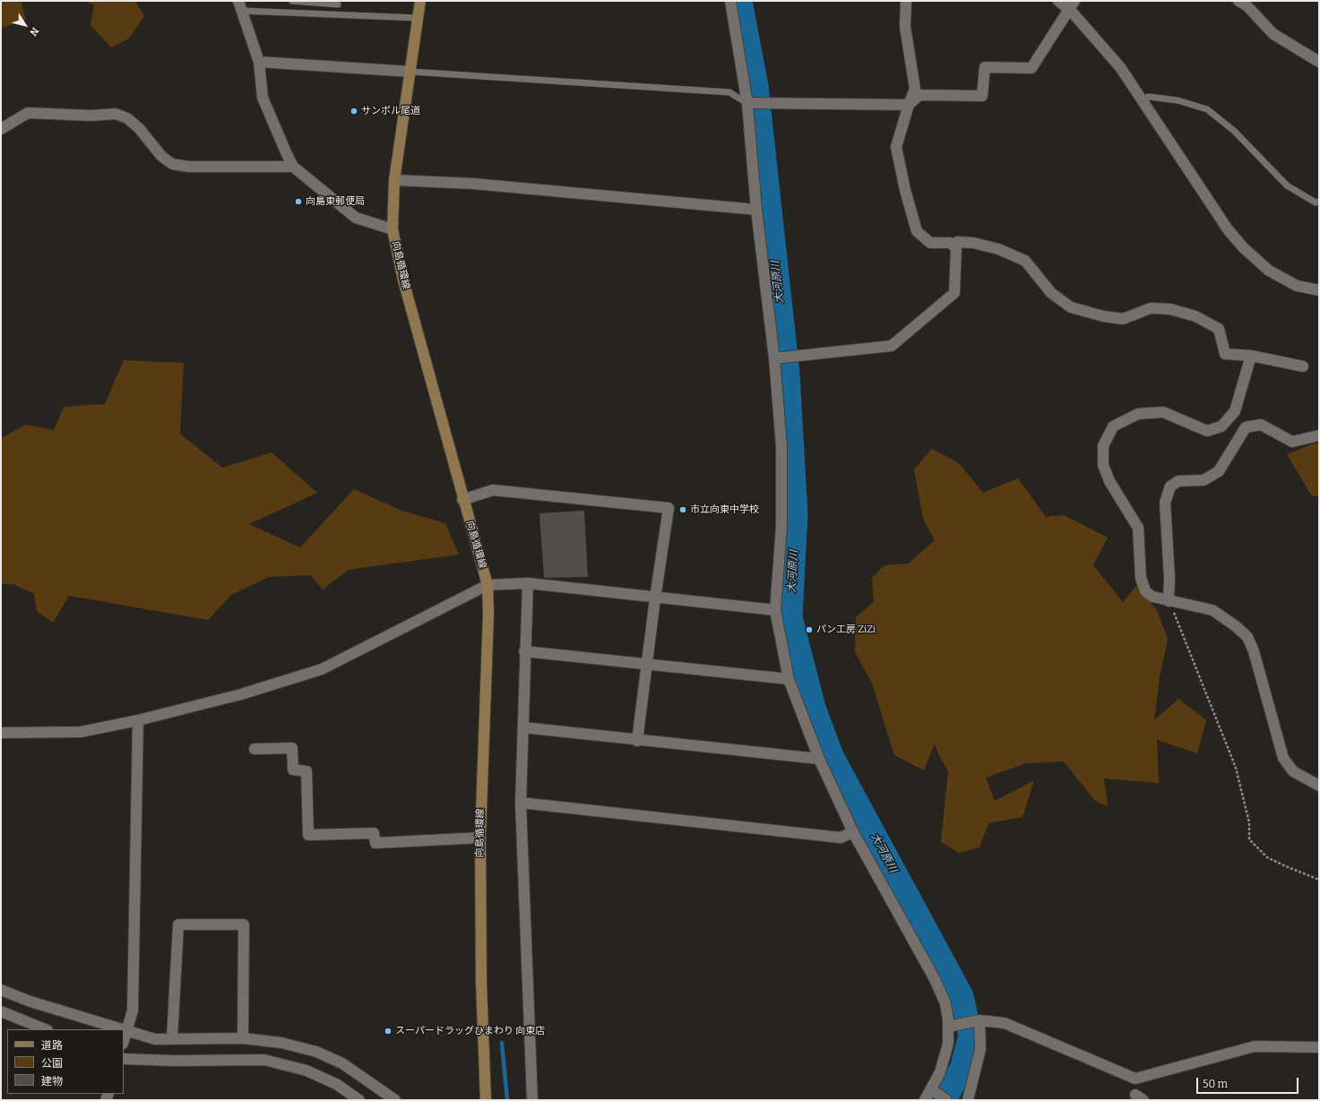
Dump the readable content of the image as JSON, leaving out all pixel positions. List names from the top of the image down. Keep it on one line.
{"streets":{"main road":["向島循環線"]},"water":["大河原川"],"places":["サンボル尾道","向島東郵便局","市立向東中学校","パン工房 ZiZi","スーパードラッグひまわり 向東店"],"legend":["道路","公園","建物"],"scale_bar":"50 m","north":"bottom right"}
